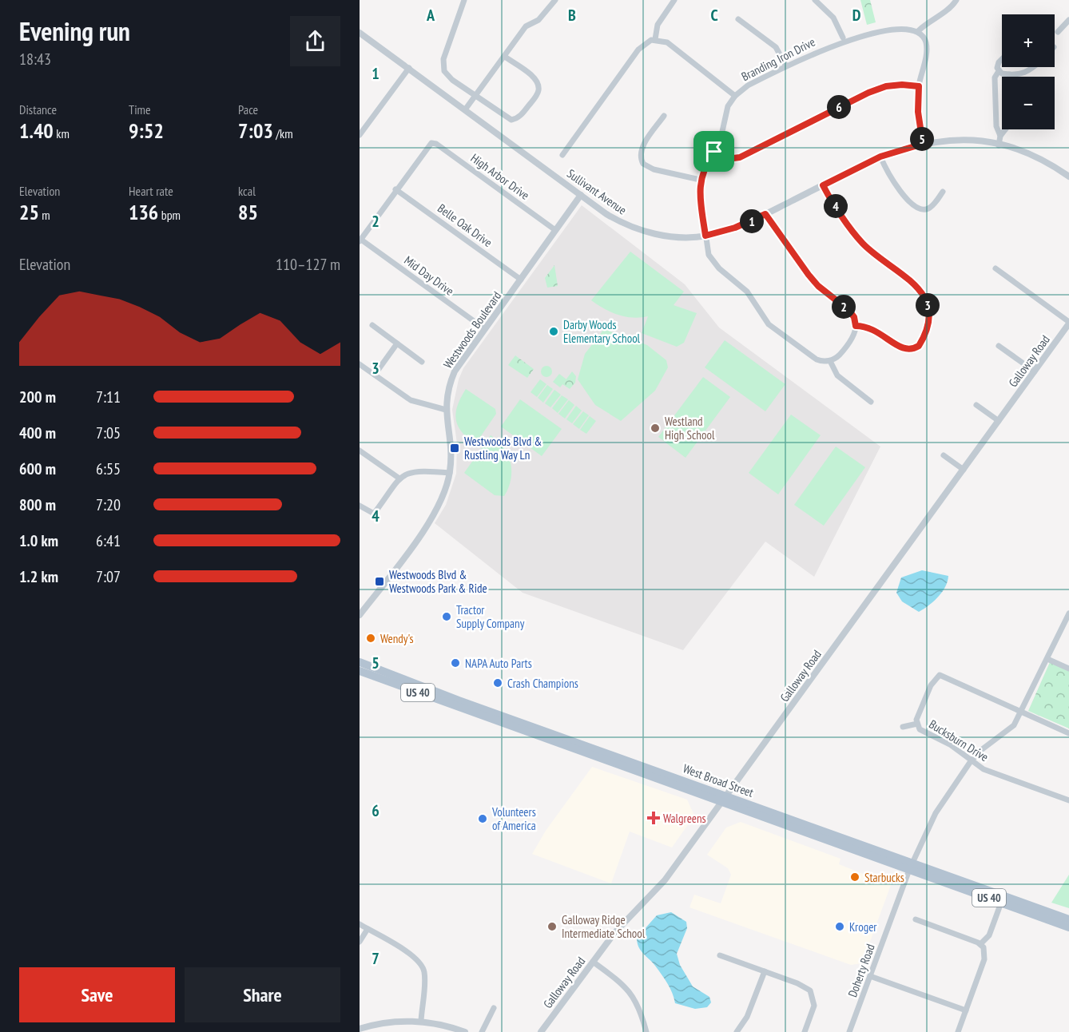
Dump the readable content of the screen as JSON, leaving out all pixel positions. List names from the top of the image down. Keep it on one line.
{"streets":{"main road":["US 40","West Broad Street"],"street":["Branding Iron Drive","High Arbor Drive","Sullivant Avenue","Belle Oak Drive","Mid Day Drive","Westwoods Boulevard","Galloway Road","Bucksburn Drive","Doherty Road"]},"crossings":[["High Arbor Drive","Belle Oak Drive"],["High Arbor Drive","Westwoods Boulevard"],["Sullivant Avenue","Westwoods Boulevard"],["Belle Oak Drive","Westwoods Boulevard"],["Mid Day Drive","Westwoods Boulevard"],["Galloway Road","West Broad Street"],["Bucksburn Drive","Doherty Road"],["West Broad Street","Doherty Road"]],"places":{"other":["Darby Woods Elementary School","Westland High School","Tractor Supply Company","Wendy's","NAPA Auto Parts","Crash Champions","Volunteers of America","Starbucks","Galloway Ridge Intermediate School","Kroger"],"transit":["Westwoods Blvd & Rustling Way Ln","Westwoods Blvd & Westwoods Park & Ride"],"health":["Walgreens"]},"page":{"heading":["Evening run","18:43"],"map_buttons":["+","−"],"stats":[["Distance","1.40 km"],["Time","9:52"],["Pace","7:03 /km"],["Elevation","25 m"],["Heart rate","136 bpm"],["kcal","85"]],"pins":["6","5","4","1","3","2"],"chart":["Elevation","110–127 m"],"list":[{"name":"200 m","note":"7:11"},{"name":"400 m","note":"7:05"},{"name":"600 m","note":"6:55"},{"name":"800 m","note":"7:20"},{"name":"1.0 km","note":"6:41"},{"name":"1.2 km","note":"7:07"}],"buttons":["Save","Share"]},"grid":{"columns":["A","B","C","D"],"rows":["1","2","3","4","5","6","7"]}}
